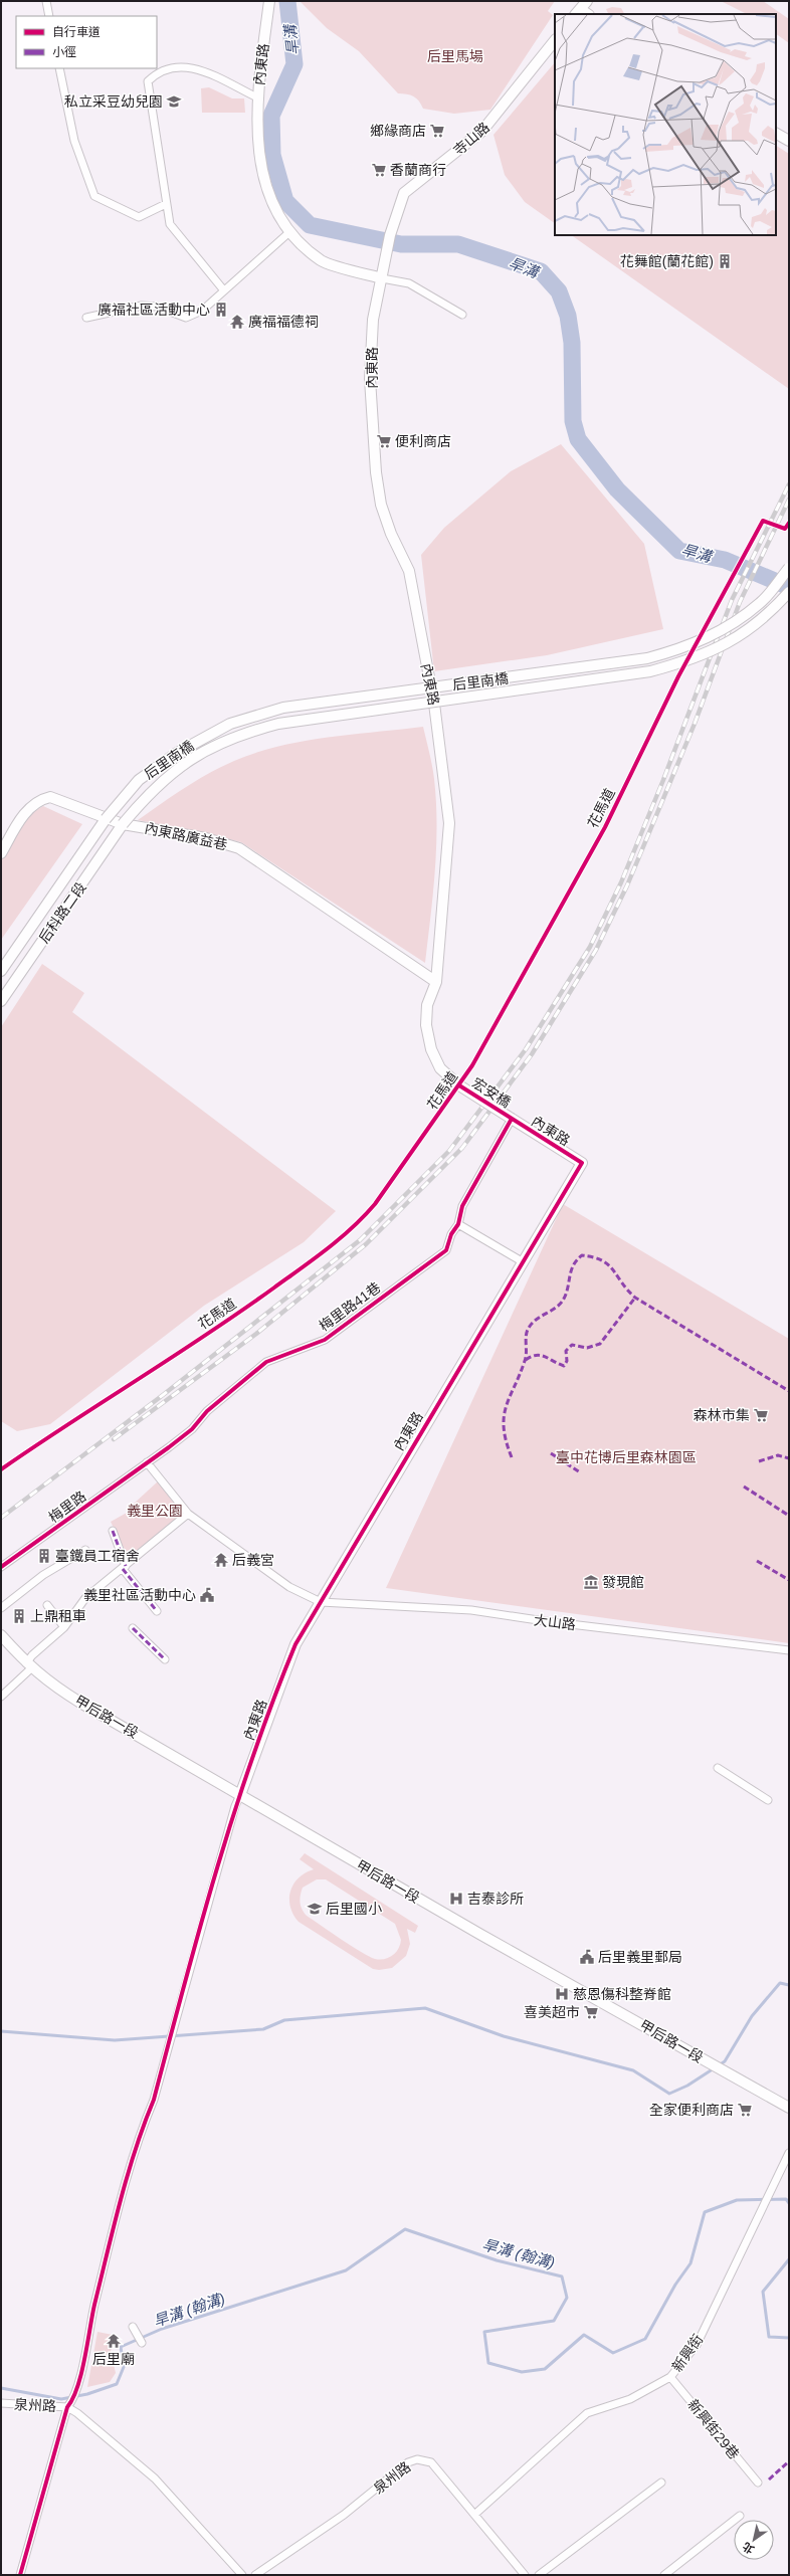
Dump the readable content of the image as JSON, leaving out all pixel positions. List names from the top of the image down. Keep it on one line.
{"streets":{"street":["內東路","寺山路","后里南橋","內東路廣益巷","后科路二段","宏安橋","梅里路41巷","梅里路","大山路","甲后路一段","新興街","泉州路","新興街29巷"],"cycle path":["花馬道"]},"crossings":[["內東路","寺山路"],["內東路","內東路廣益巷"],["內東路","宏安橋"],["內東路","梅里路41巷"],["內東路","大山路"],["內東路","甲后路一段"],["后里南橋","內東路廣益巷"],["后里南橋","后科路二段"],["內東路廣益巷","后科路二段"],["宏安橋","梅里路41巷"],["梅里路41巷","梅里路"],["新興街","泉州路"],["新興街","新興街29巷"]],"water":["旱溝","旱溝 (翰溝)"],"parks":["后里馬場","臺中花博后里森林園區","義里公園"],"places":{"school or university":["私立采豆幼兒園","后里國小"],"supermarket":["鄉緣商店","香蘭商行","便利商店","森林市集","喜美超市","全家便利商店"],"building":["花舞館(蘭花館)","廣福社區活動中心","臺鐵員工宿舍","上鼎租車"],"temple":["廣福福德祠","后義宮","后里廟"],"museum":["發現館"],"public building":["義里社區活動中心","后里義里郵局"],"hospital":["吉泰診所","慈恩傷科整脊館"]},"legend":["自行車道","小徑"],"north":"bottom left"}
